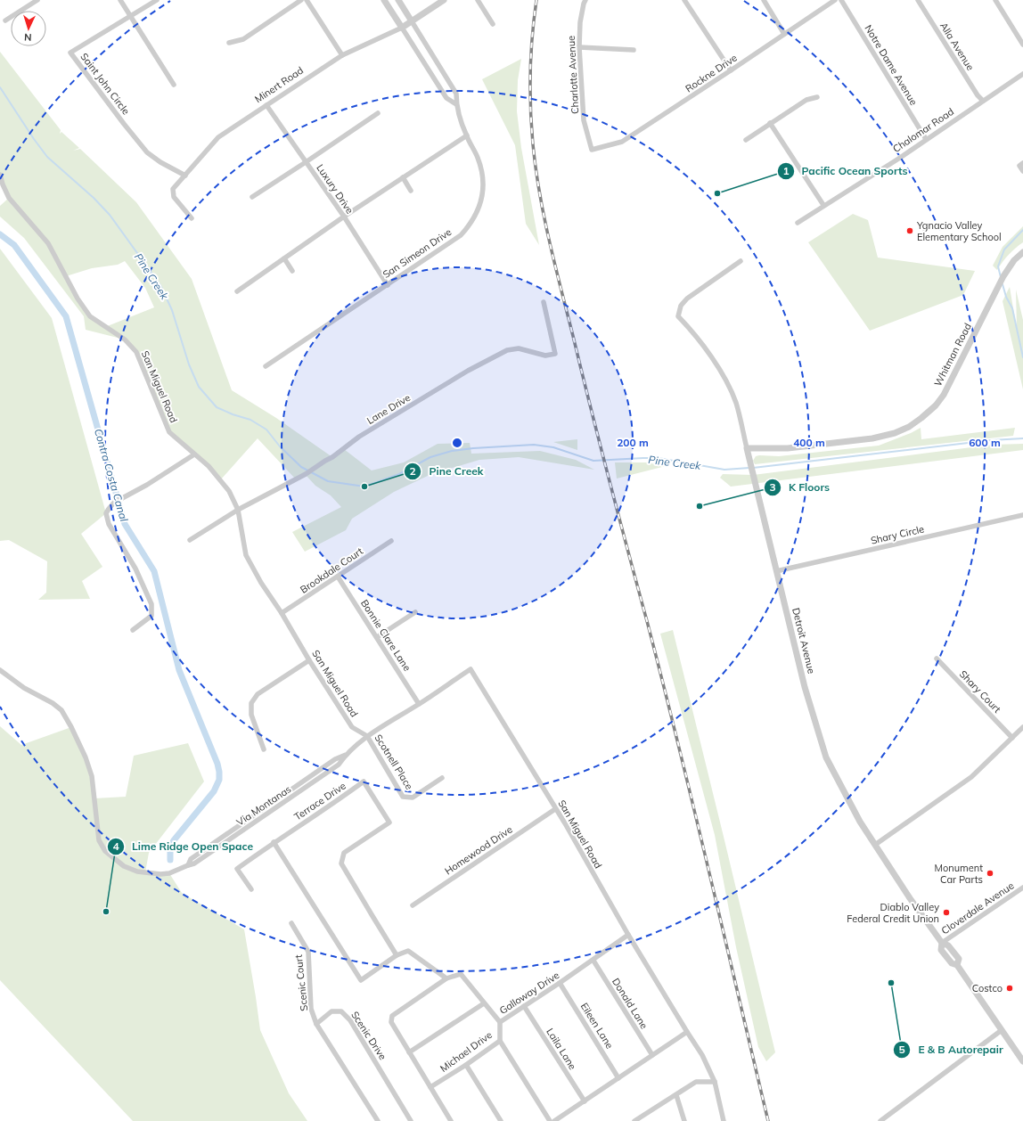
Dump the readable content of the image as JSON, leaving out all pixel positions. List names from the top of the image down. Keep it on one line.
{"streets":{"street":["Alla Avenue","Notre Dame Avenue","Rockne Drive","Charlotte Avenue","Saint John Circle","Minert Road","Chalomar Road","Luxury Drive","San Simeon Drive","Whitman Road","San Miguel Road","Lane Drive","Shary Circle","Brookdale Court","Bonnie Clare Lane","Detroit Avenue","Shary Court","Scotnell Place","Terrace Drive","Via Montanas","Homewood Drive","Cloverdale Avenue","Scenic Court","Galloway Drive","Donald Lane","Eileen Lane","Scenic Drive","Laila Lane","Michael Drive"]},"crossings":[["Alla Avenue","Chalomar Road"],["Notre Dame Avenue","Chalomar Road"],["Rockne Drive","Charlotte Avenue"],["Saint John Circle","Minert Road"],["Minert Road","Luxury Drive"],["Minert Road","San Simeon Drive"],["Luxury Drive","San Simeon Drive"],["Whitman Road","Detroit Avenue"],["San Miguel Road","Lane Drive"],["San Miguel Road","Brookdale Court"],["San Miguel Road","Bonnie Clare Lane"],["San Miguel Road","Scotnell Place"],["San Miguel Road","Via Montanas"],["San Miguel Road","Homewood Drive"],["San Miguel Road","Galloway Drive"],["Shary Circle","Detroit Avenue"],["Brookdale Court","Bonnie Clare Lane"],["Detroit Avenue","Cloverdale Avenue"],["Scotnell Place","Via Montanas"],["Scenic Court","Scenic Drive"],["Galloway Drive","Donald Lane"],["Galloway Drive","Eileen Lane"],["Galloway Drive","Laila Lane"],["Galloway Drive","Michael Drive"]],"water":["Pine Creek","Contra Costa Canal"],"places":["Pacific Ocean Sports","Ygnacio Valley Elementary School","Pine Creek","K Floors","Monument Car Parts","Lime Ridge Open Space","Diablo Valley Federal Credit Union","E & B Autorepair","Costco"],"north":"bottom","rings":["200 m","400 m","600 m"]}
